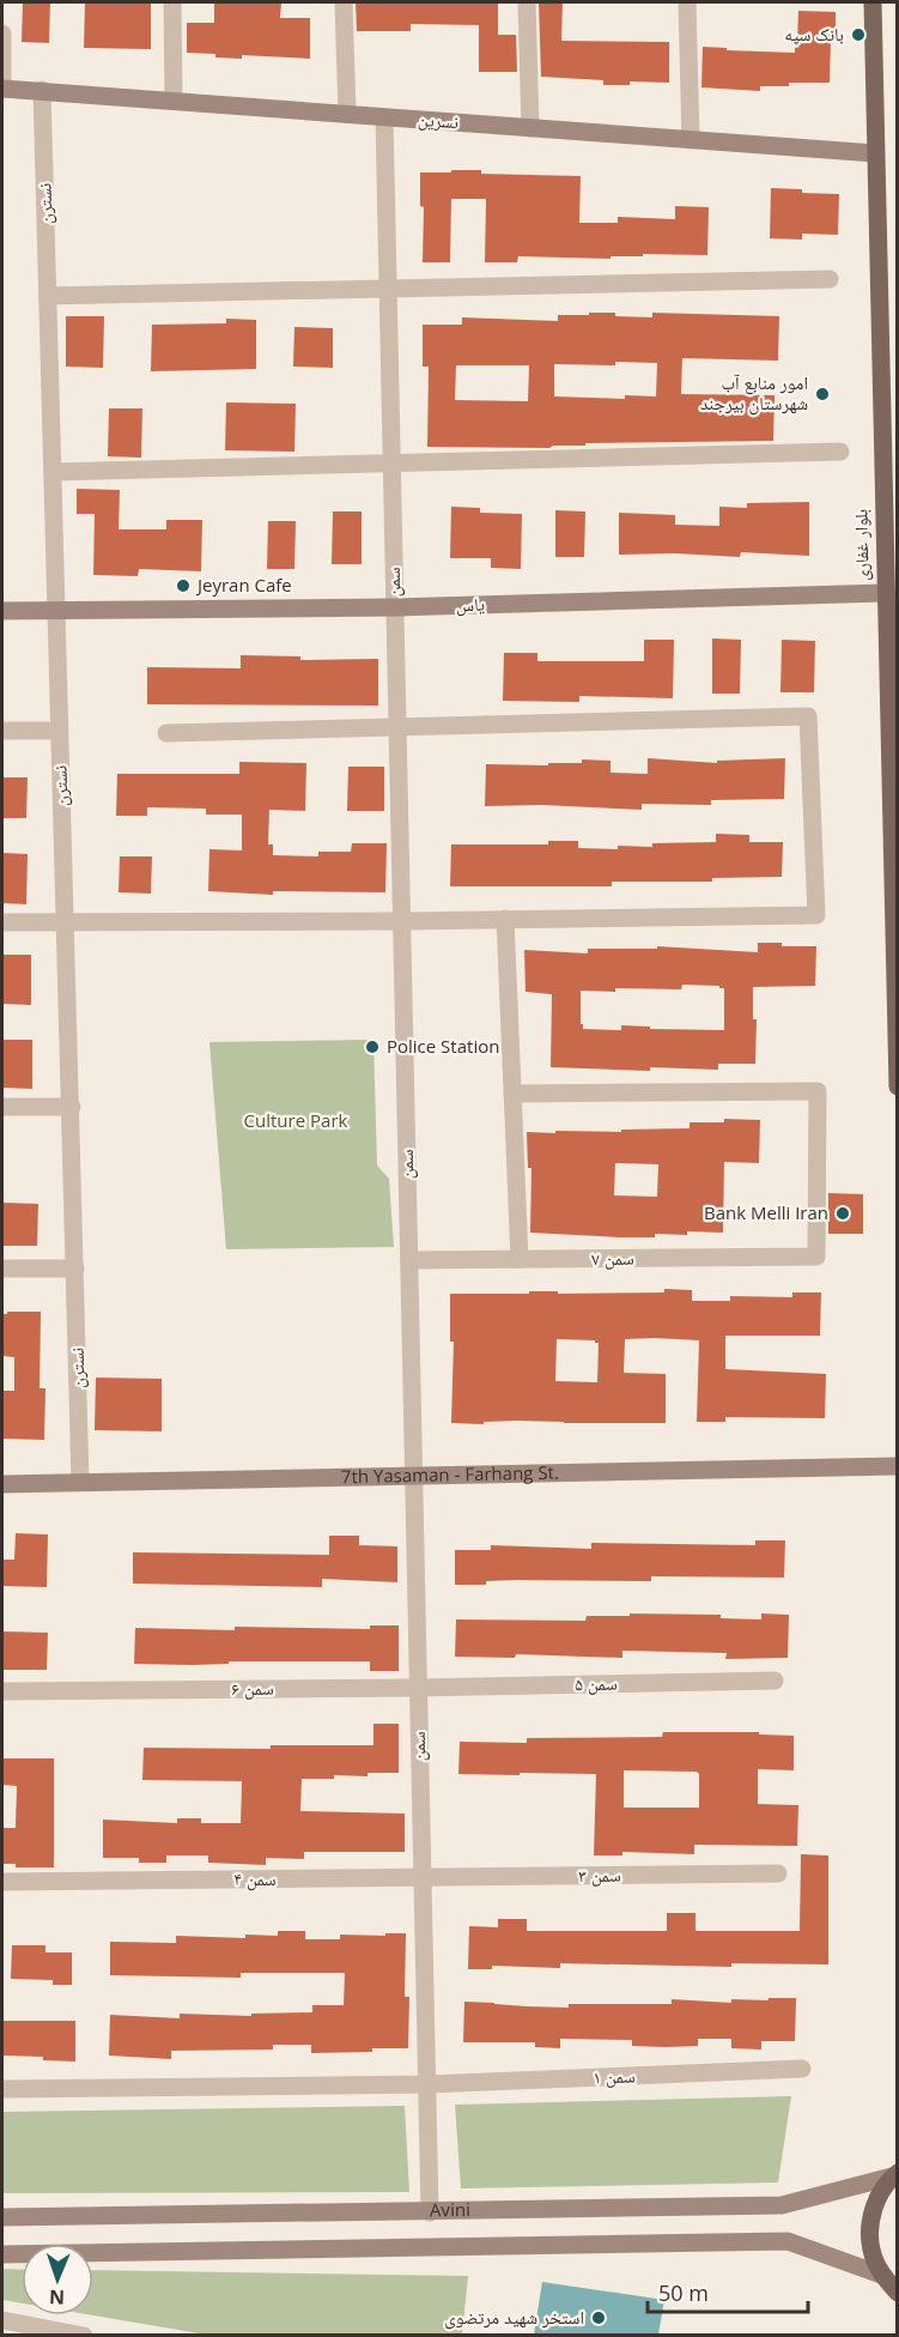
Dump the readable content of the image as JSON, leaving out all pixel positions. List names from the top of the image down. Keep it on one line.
{"streets":{"main road":["بلوار غفاری"],"street":["نسرین","نسترن","سمن","یاس","سمن ۷","7th Yasaman - Farhang St.","سمن ۵","سمن ۶","سمن ۳","سمن ۴","سمن ۱","Avini"]},"crossings":[["نسرین","نسترن"],["نسرین","بلوار غفاری"],["نسرین","سمن"],["نسترن","یاس"],["نسترن","7th Yasaman - Farhang St."],["بلوار غفاری","یاس"],["سمن","یاس"],["سمن","سمن ۷"],["سمن","7th Yasaman - Farhang St."],["سمن","سمن ۵"],["سمن","سمن ۶"],["سمن","سمن ۳"],["سمن","سمن ۴"],["سمن","سمن ۱"],["سمن","Avini"],["سمن ۵","سمن ۶"],["سمن ۳","سمن ۴"]],"parks":["Culture Park"],"places":["بانک سپه","امور منابع آب شهرستان بیرجند","Jeyran Cafe","Police Station","Bank Melli Iran","استخر شهید مرتضوی"],"scale_bar":"50 m","north":"bottom"}
